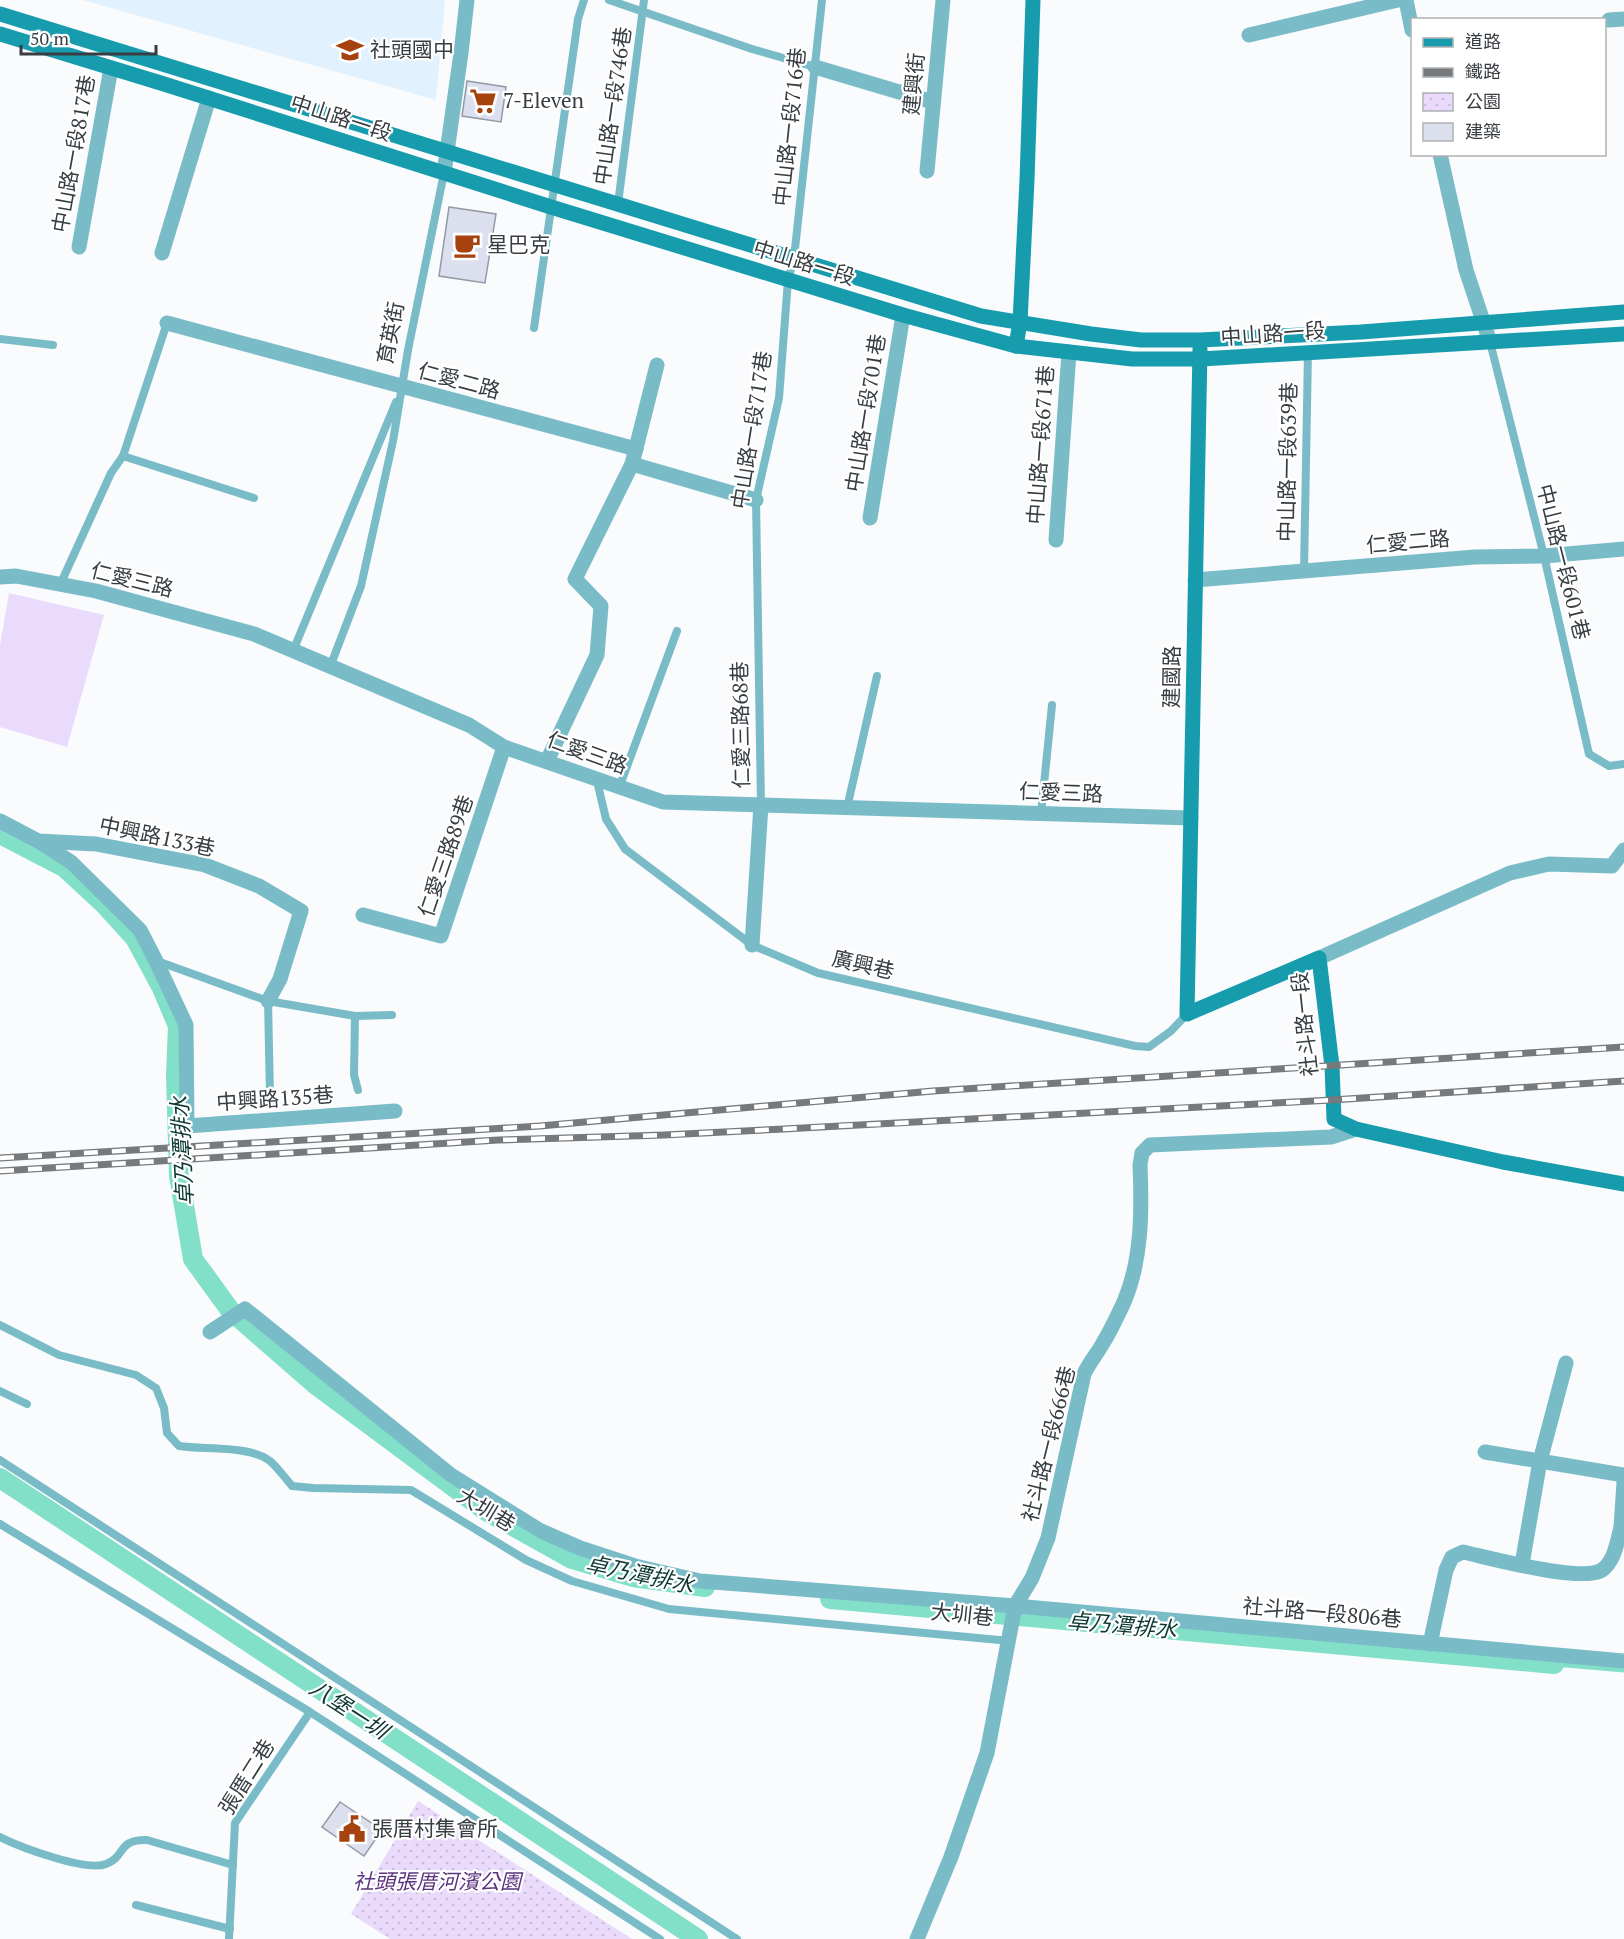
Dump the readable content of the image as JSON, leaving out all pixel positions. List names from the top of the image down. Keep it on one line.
{"streets":{"main road":["中山路一段","建國路","社斗路一段"],"street":["建興街","中山路一段817巷","育英街","仁愛二路","中山路一段701巷","中山路一段671巷","仁愛三路","中興路133巷","仁愛三路89巷","中興路135巷","社斗路一段666巷","大圳巷","社斗路一段806巷"],"lane":["中山路一段746巷","中山路一段716巷","中山路一段717巷","中山路一段639巷","中山路一段601巷","仁愛三路68巷","廣興巷","張厝二巷"]},"crossings":[["中山路一段746巷","中山路一段"],["中山路一段","中山路一段716巷"],["中山路一段","中山路一段817巷"],["中山路一段","育英街"],["中山路一段","中山路一段701巷"],["中山路一段","中山路一段717巷"],["中山路一段","中山路一段671巷"],["中山路一段","中山路一段639巷"],["中山路一段","中山路一段601巷"],["中山路一段","建國路"],["中山路一段716巷","中山路一段717巷"],["育英街","仁愛二路"],["育英街","仁愛三路"],["仁愛二路","中山路一段717巷"],["仁愛二路","中山路一段639巷"],["仁愛二路","中山路一段601巷"],["仁愛二路","建國路"],["中山路一段717巷","仁愛三路68巷"],["仁愛三路","建國路"],["仁愛三路","仁愛三路68巷"],["仁愛三路","仁愛三路89巷"],["仁愛三路","廣興巷"],["建國路","廣興巷"],["中興路133巷","中興路135巷"],["社斗路一段","社斗路一段666巷"],["社斗路一段666巷","大圳巷"],["社斗路一段666巷","社斗路一段806巷"],["大圳巷","社斗路一段806巷"]],"water":["卓乃潭排水","八堡一圳"],"parks":["社頭張厝河濱公園"],"places":{"school or university":["社頭國中"],"supermarket":["7-Eleven"],"cafe":["星巴克"],"public building":["張厝村集會所"]},"legend":["道路","鐵路","公園","建築"],"scale_bar":"50 m"}
